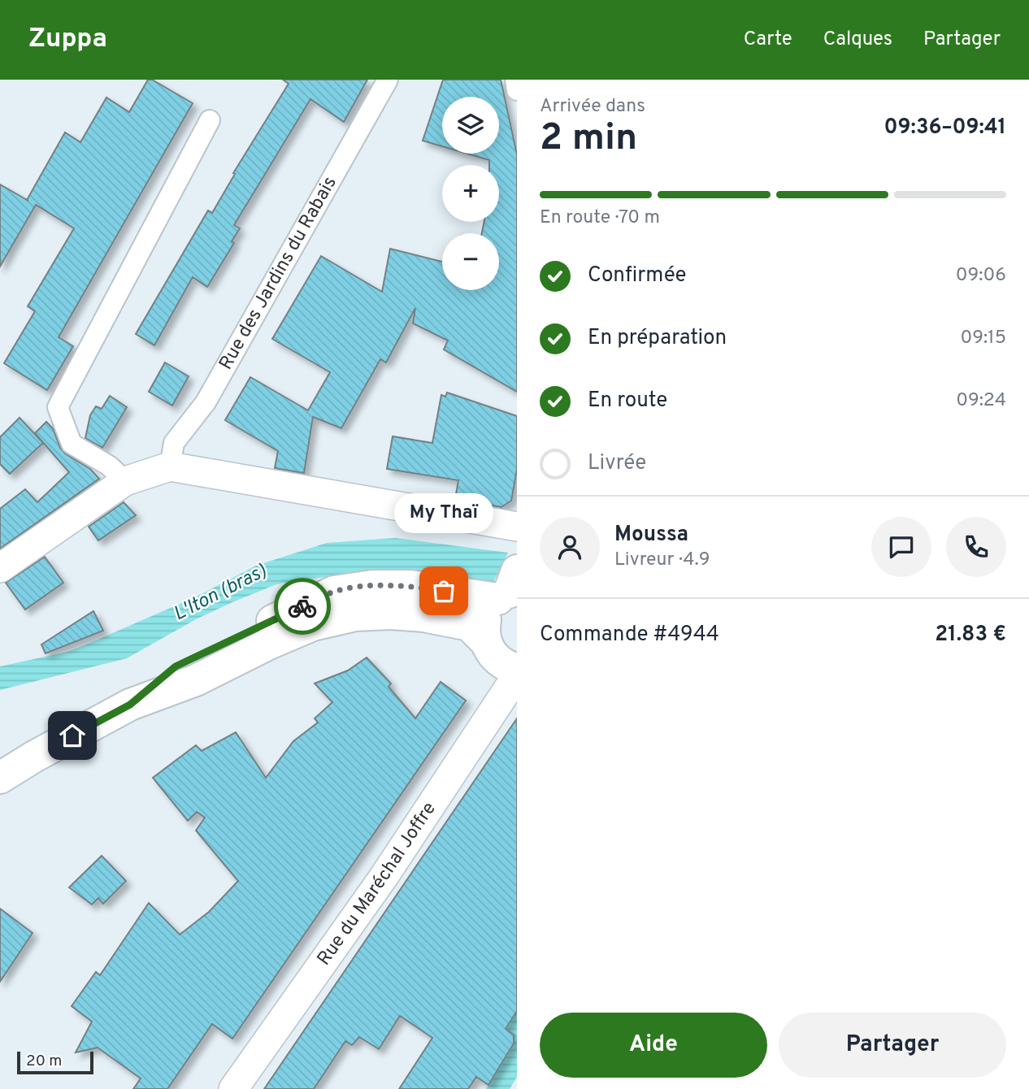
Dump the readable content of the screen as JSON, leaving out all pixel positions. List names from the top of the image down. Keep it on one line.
{"streets":{"street":["Rue des Jardins du Rabais","Rue du Maréchal Joffre"]},"water":["L'Iton (bras)"],"places":["My Thaï"],"scale_bar":"20 m","page":{"header":"Zuppa","nav":["Carte","Calques","Partager"],"heading":["2 min","Arrivée dans","09:36–09:41"],"panel":["Moussa","Livreur · 4.9","Commande #4944","21.83 €"],"map_buttons":["+","−"],"bar":"En route · 70 m","list":[["Confirmée","09:06"],["En préparation","09:15"],["En route","09:24"],"Livrée"],"bubble":"My Thaï","buttons":["Aide","Partager"],"scale":"20 m"}}
